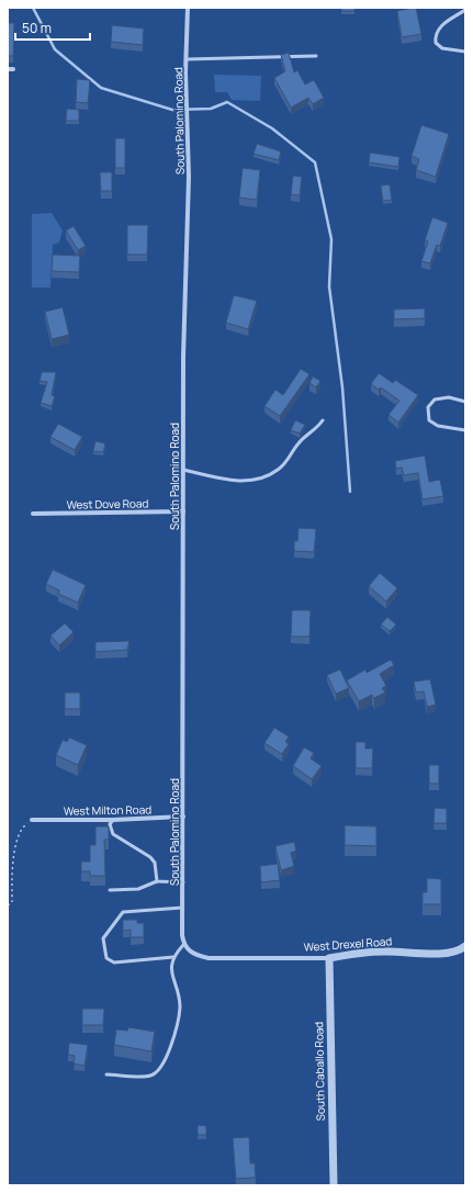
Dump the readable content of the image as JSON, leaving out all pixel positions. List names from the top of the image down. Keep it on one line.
{"streets":{"street":["South Palomino Road","West Dove Road","West Milton Road","West Drexel Road","South Caballo Road"]},"crossings":[["South Palomino Road","West Dove Road"],["South Palomino Road","West Milton Road"],["South Palomino Road","West Drexel Road"],["West Drexel Road","South Caballo Road"]],"scale_bar":"50 m"}
